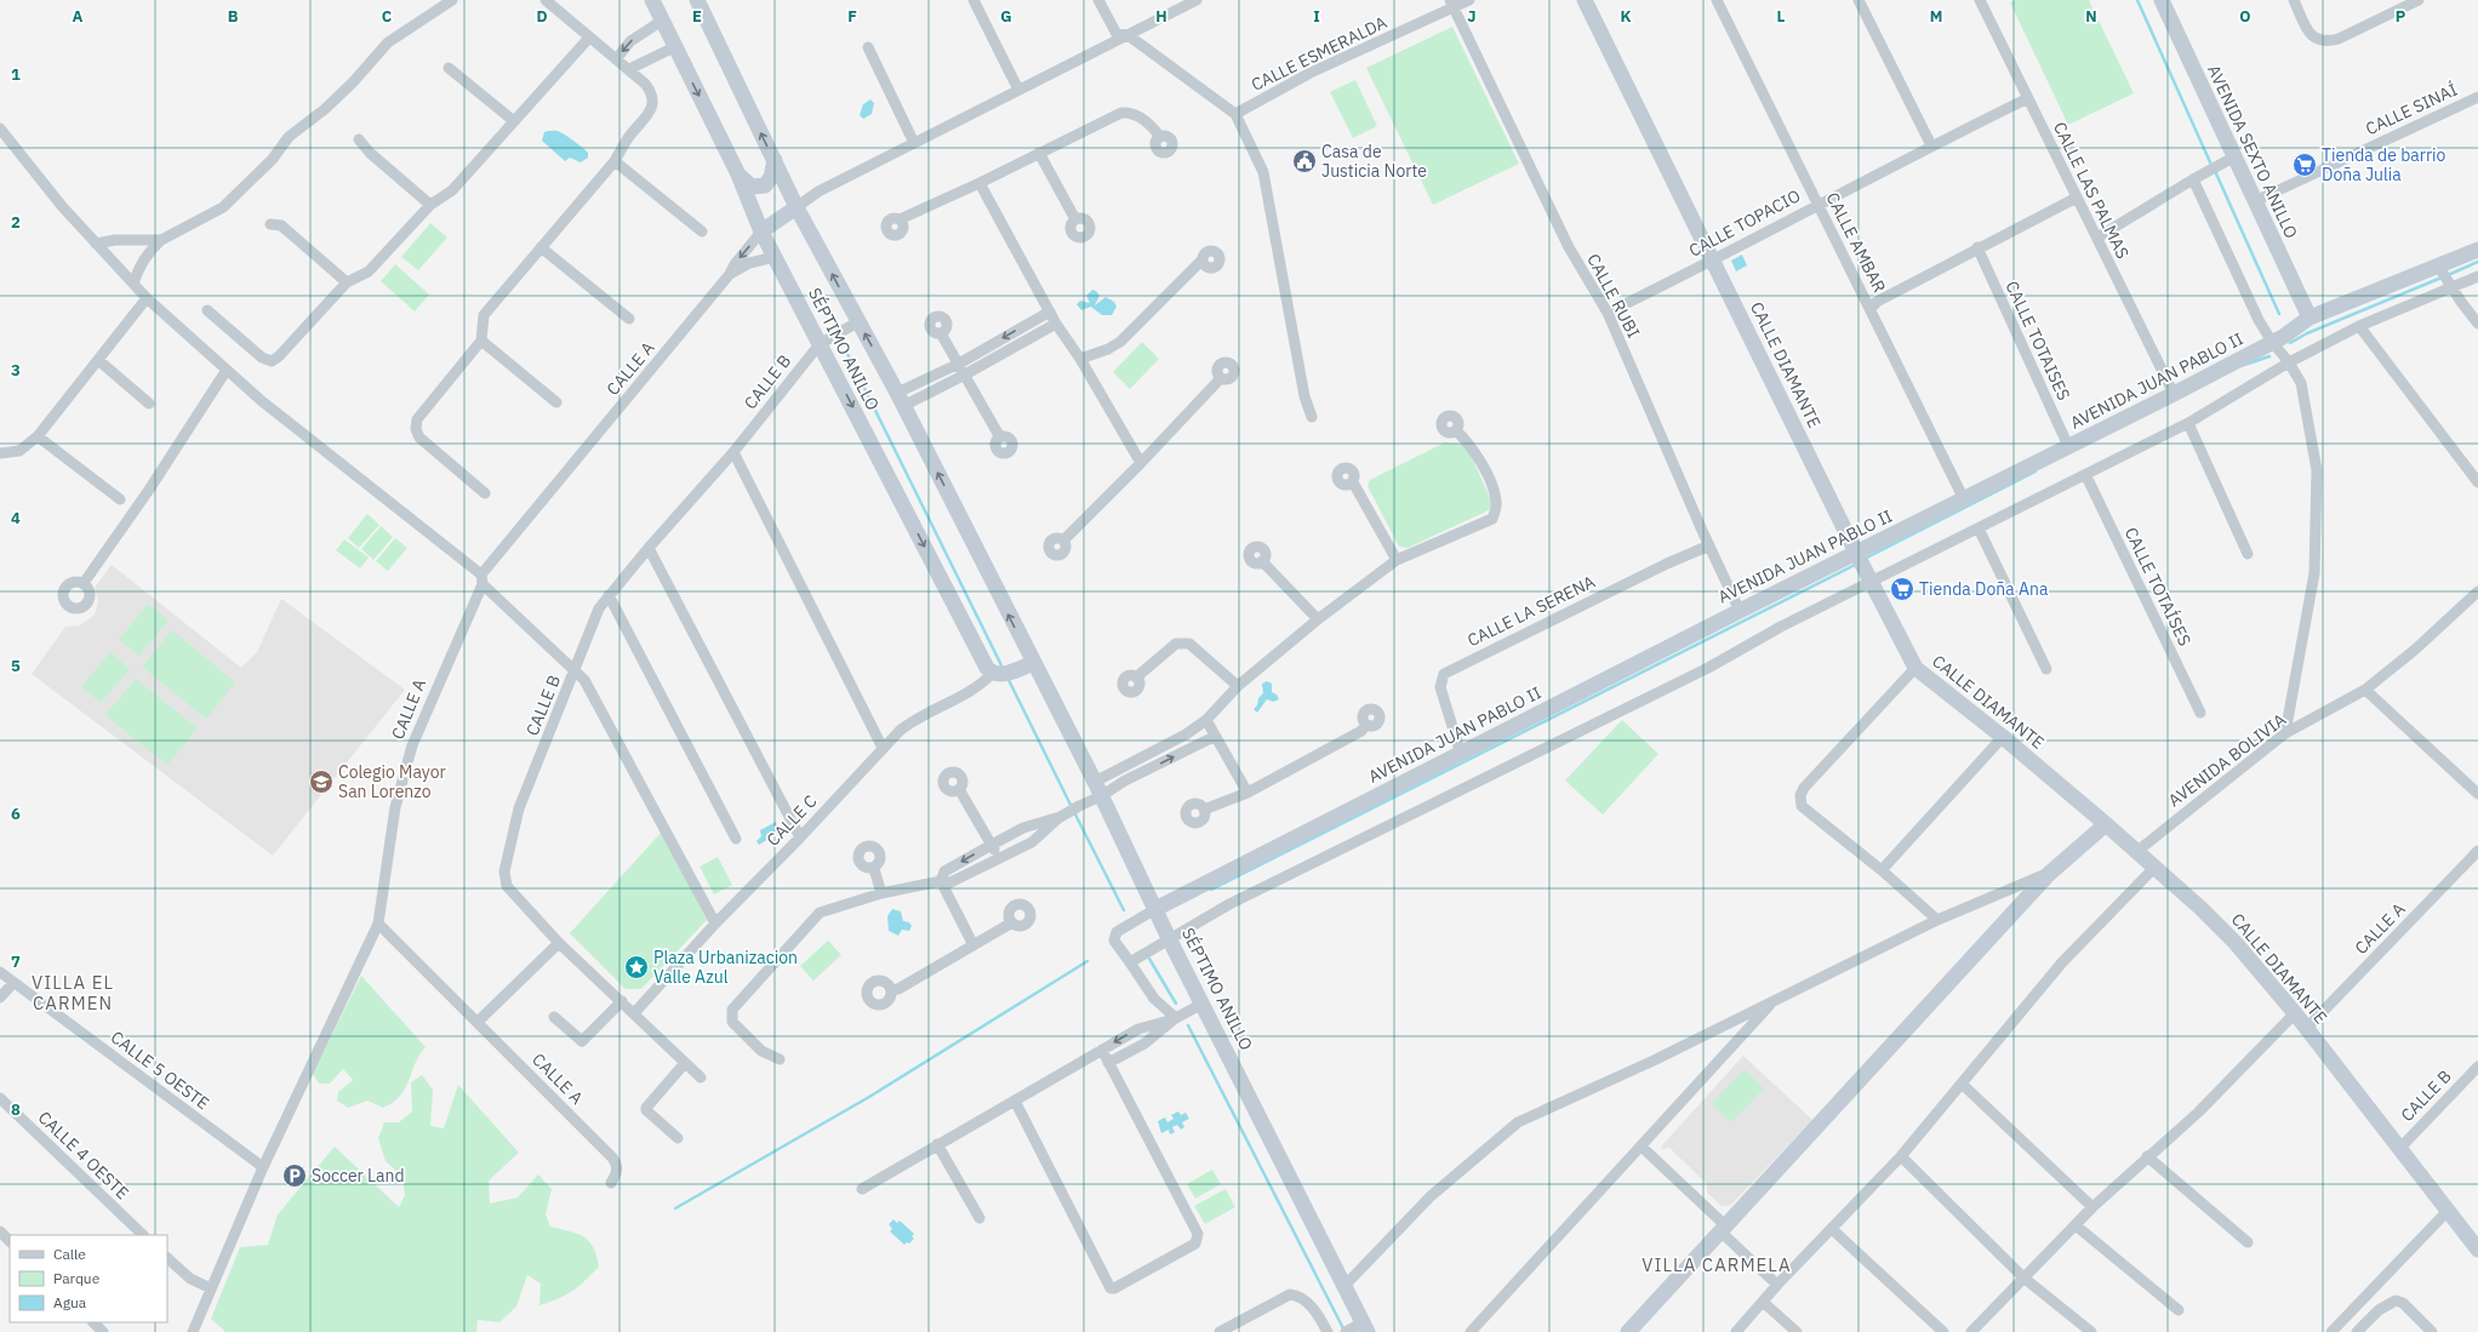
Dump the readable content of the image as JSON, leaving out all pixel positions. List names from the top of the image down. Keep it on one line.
{"streets":{"main road":["AVENIDA SEXTO ANILLO","SÉPTIMO ANILLO","CALLE DIAMANTE","AVENIDA JUAN PABLO II"],"street":["CALLE ESMERALDA","CALLE SINAÍ","CALLE LAS PALMAS","CALLE TOPACIO","CALLE AMBAR","CALLE RUBI","CALLE TOTAISES","CALLE A","CALLE B","CALLE TOTAÍSES","CALLE LA SERENA","AVENIDA BOLIVIA","CALLE C","CALLE 5 OESTE","CALLE 4 OESTE"]},"crossings":[["CALLE ESMERALDA","CALLE RUBI"],["CALLE SINAÍ","AVENIDA SEXTO ANILLO"],["AVENIDA SEXTO ANILLO","AVENIDA JUAN PABLO II"],["CALLE LAS PALMAS","CALLE TOPACIO"],["CALLE LAS PALMAS","AVENIDA JUAN PABLO II"],["CALLE TOPACIO","CALLE AMBAR"],["CALLE TOPACIO","CALLE RUBI"],["CALLE TOPACIO","CALLE DIAMANTE"],["CALLE AMBAR","AVENIDA JUAN PABLO II"],["CALLE RUBI","AVENIDA JUAN PABLO II"],["CALLE RUBI","CALLE LA SERENA"],["CALLE TOTAISES","AVENIDA JUAN PABLO II"],["SÉPTIMO ANILLO","CALLE A"],["SÉPTIMO ANILLO","AVENIDA JUAN PABLO II"],["SÉPTIMO ANILLO","CALLE B"],["SÉPTIMO ANILLO","CALLE C"],["CALLE DIAMANTE","CALLE A"],["CALLE DIAMANTE","AVENIDA JUAN PABLO II"],["CALLE DIAMANTE","CALLE B"],["CALLE DIAMANTE","AVENIDA BOLIVIA"],["AVENIDA JUAN PABLO II","CALLE LA SERENA"],["CALLE B","CALLE C"]],"districts":["VILLA EL CARMEN","VILLA CARMELA"],"places":{"public building":["Casa de Justicia Norte"],"supermarket":["Tienda de barrio Doña Julia","Tienda Doña Ana"],"school or university":["Colegio Mayor San Lorenzo"],"place":["Plaza Urbanizacion Valle Azul"],"parking":["Soccer Land"]},"legend":["Calle","Parque","Agua"],"grid":{"columns":["A","B","C","D","E","F","G","H","I","J","K","L","M","N","O","P"],"rows":["1","2","3","4","5","6","7","8"]}}
